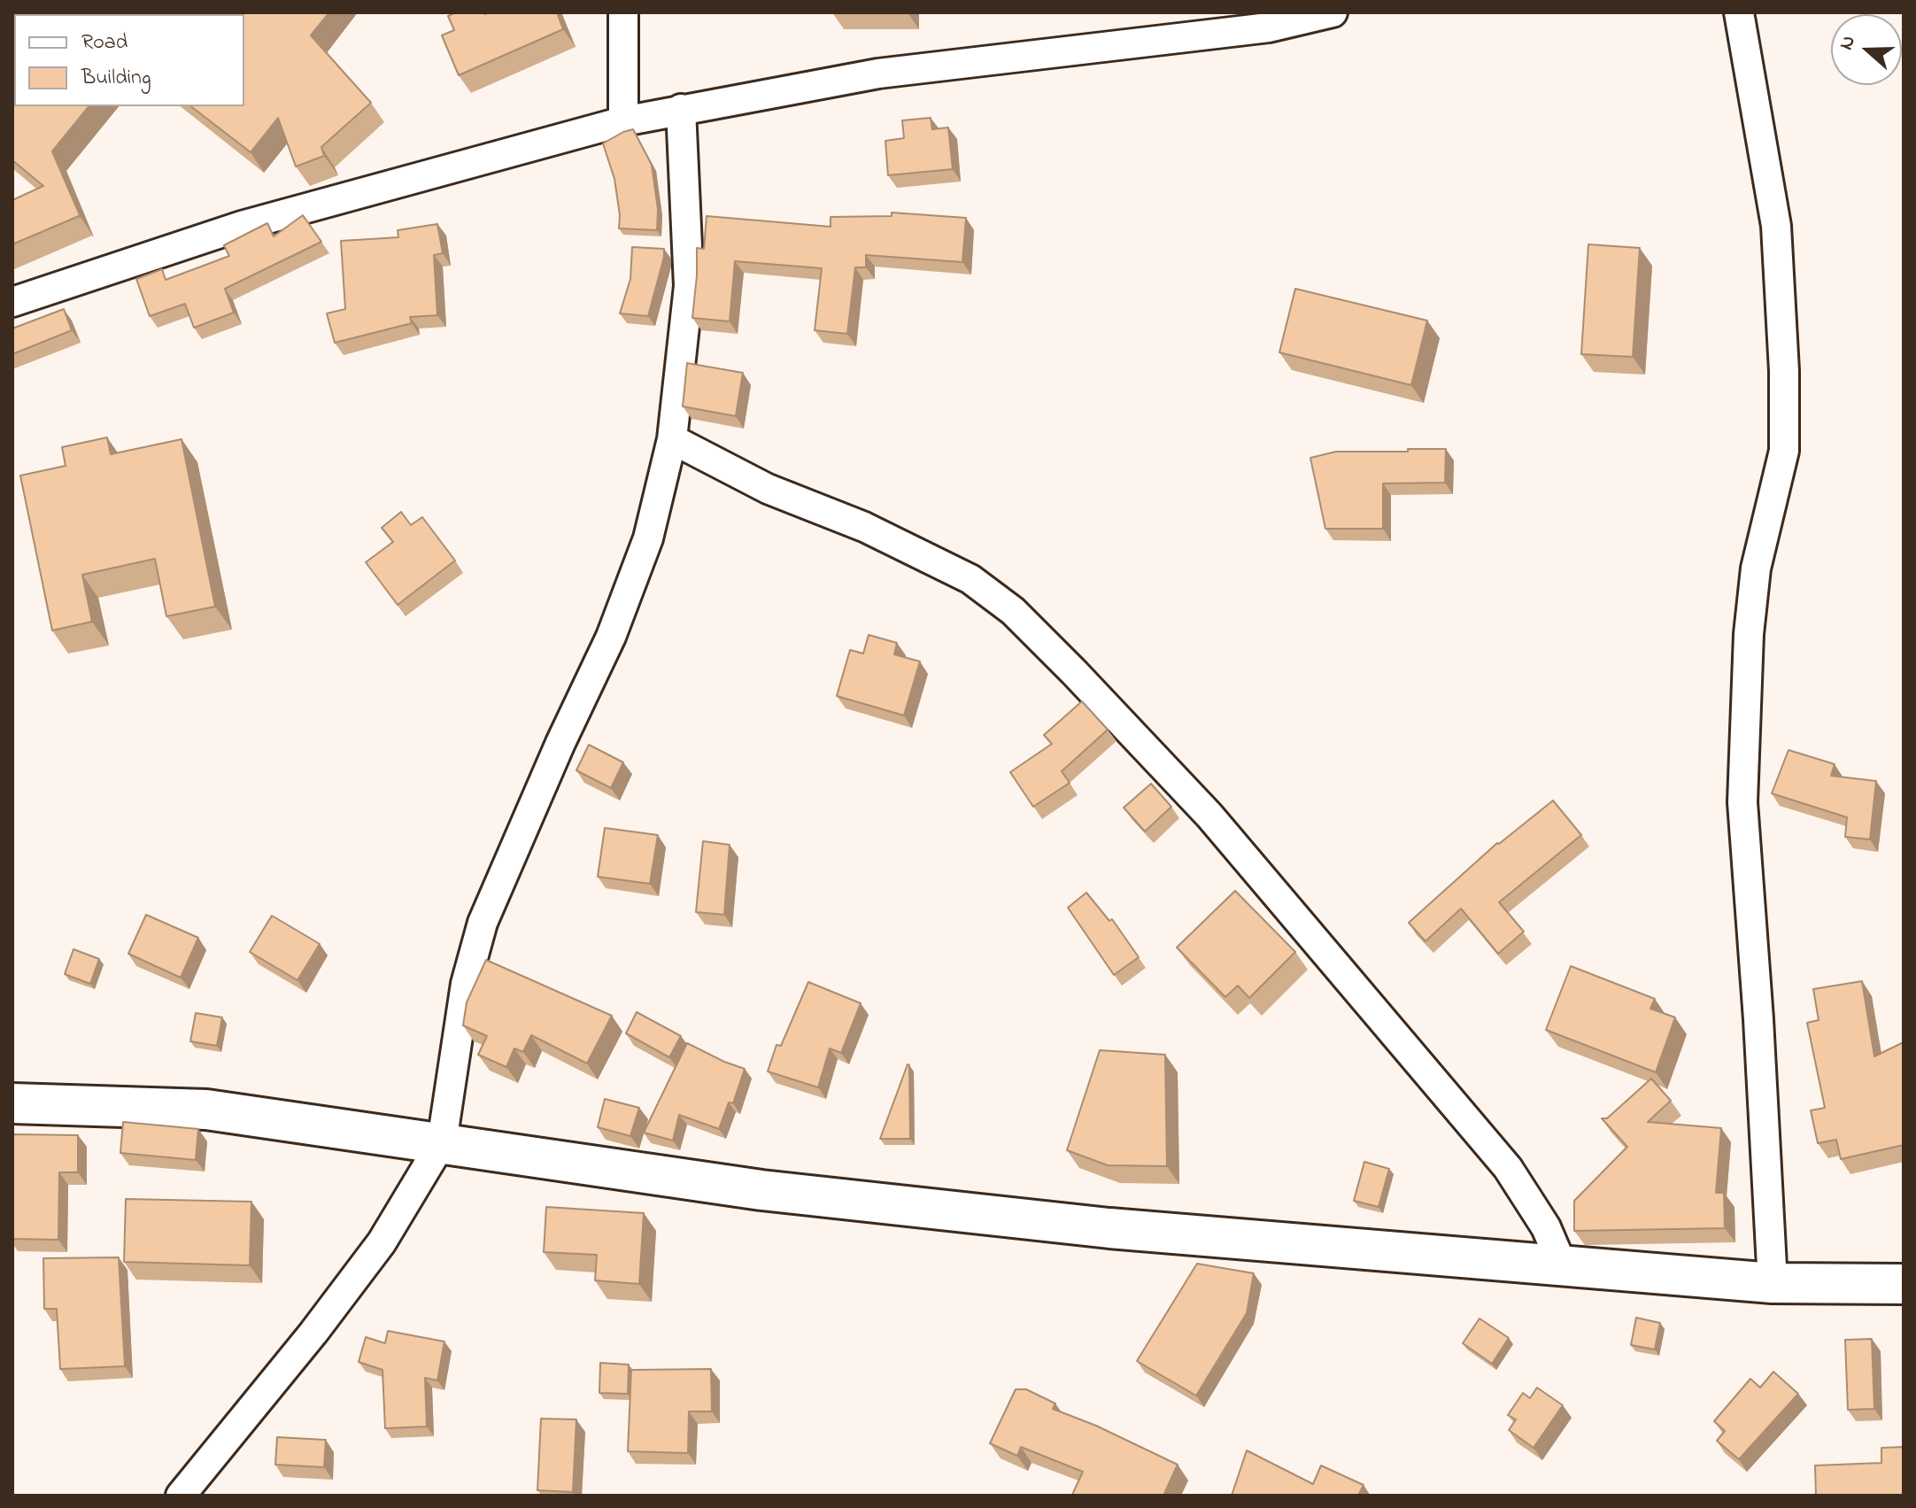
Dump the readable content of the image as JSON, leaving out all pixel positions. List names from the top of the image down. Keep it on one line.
{"legend":["Road","Building"],"north":"left"}
